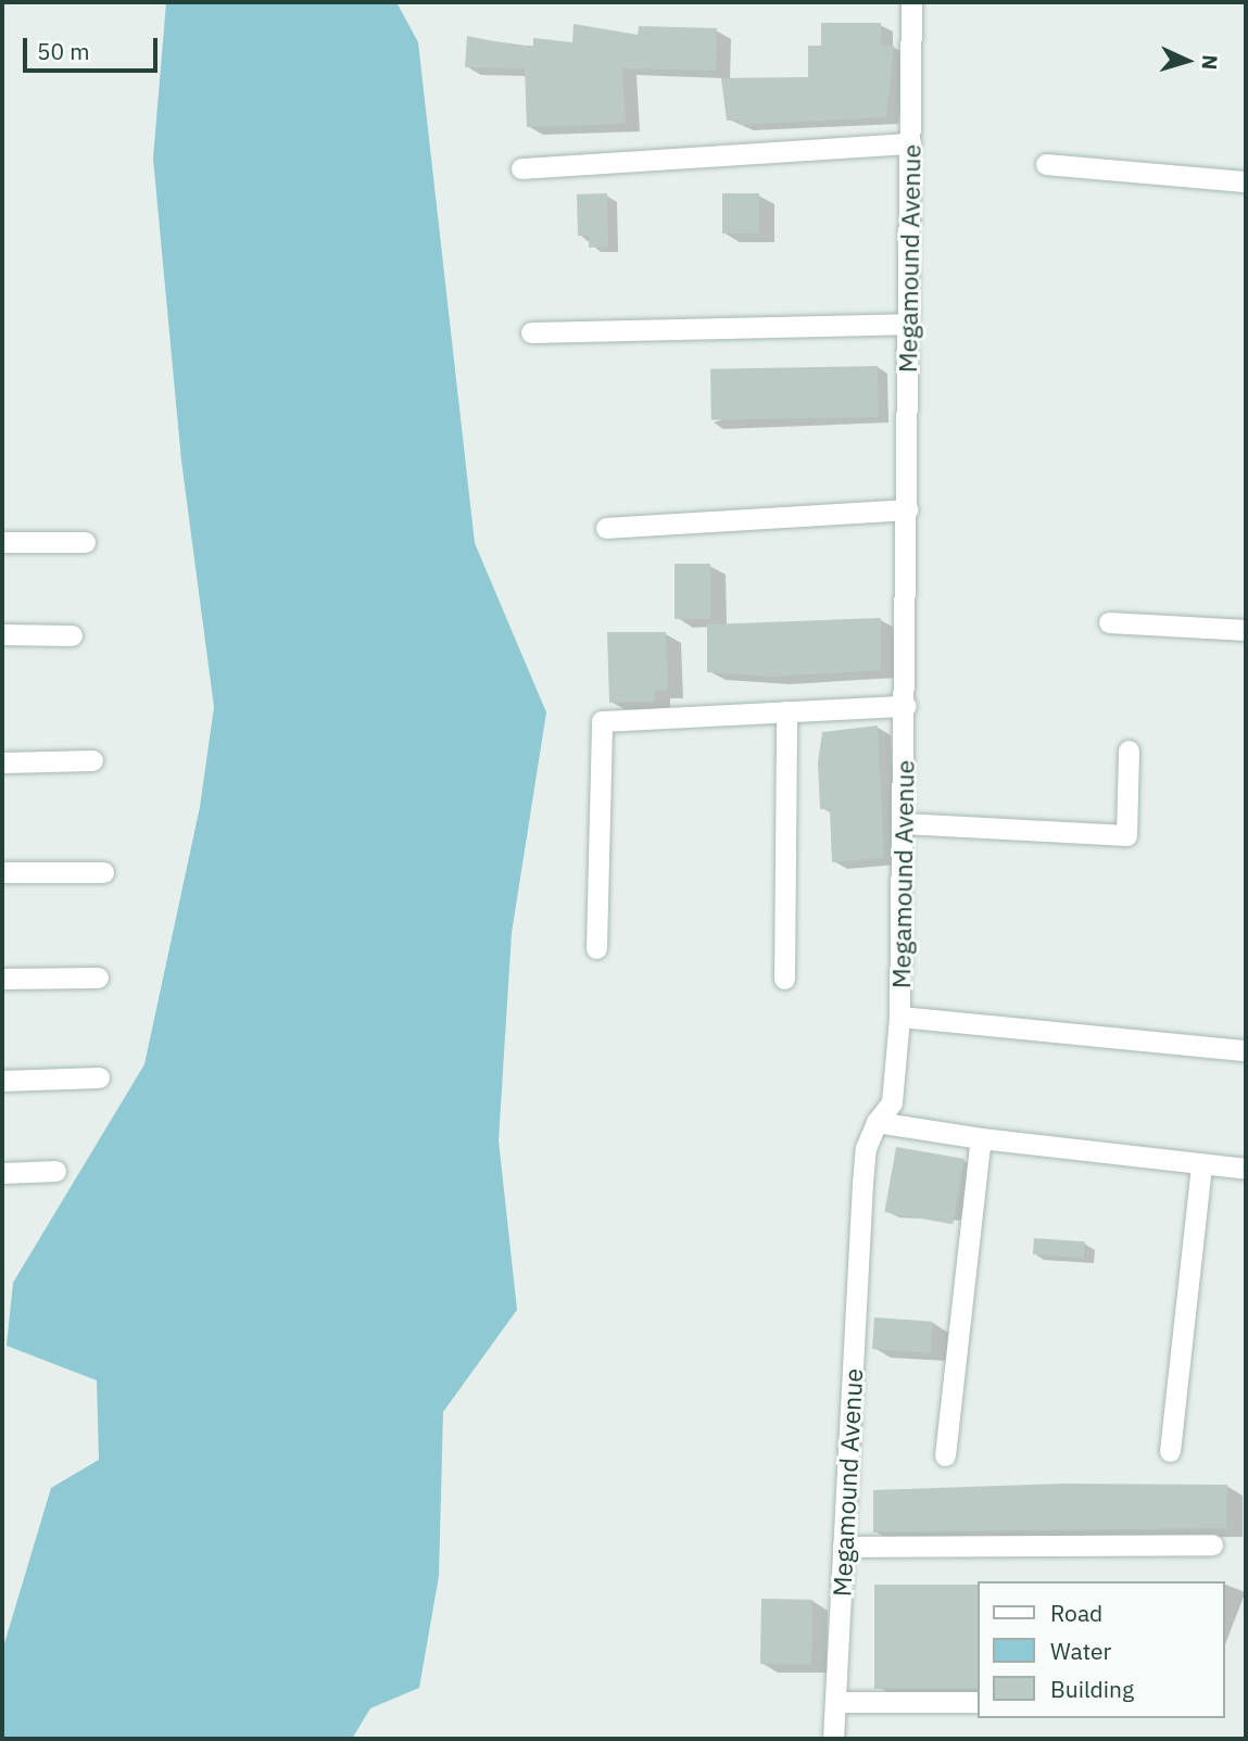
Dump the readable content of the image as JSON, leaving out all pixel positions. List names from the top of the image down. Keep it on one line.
{"streets":{"street":["Megamound Avenue"]},"legend":["Road","Water","Building"],"scale_bar":"50 m","north":"right"}
